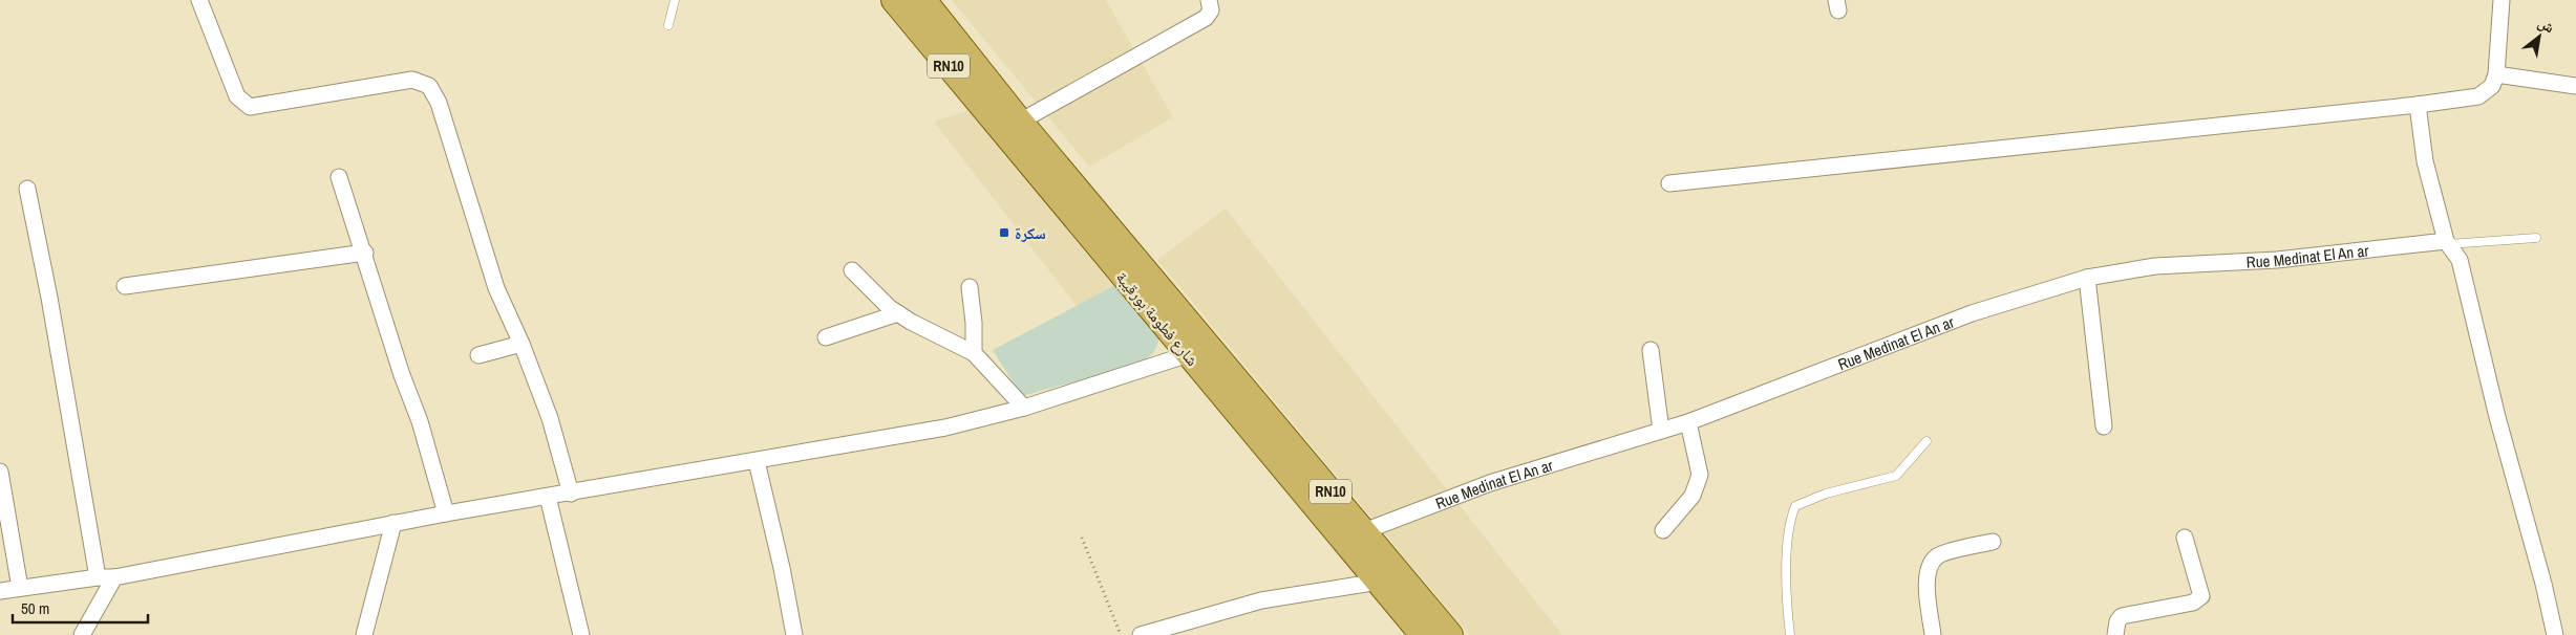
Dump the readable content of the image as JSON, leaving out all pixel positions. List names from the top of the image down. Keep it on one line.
{"streets":{"main road":["RN10","شارع فطومة بورقيبة"],"street":["Rue Medinat El An ar"]},"crossings":[["Rue Medinat El An ar","شارع فطومة بورقيبة"]],"places":{"transit":["سكرة"]},"scale_bar":"50 m","north":"top right"}
